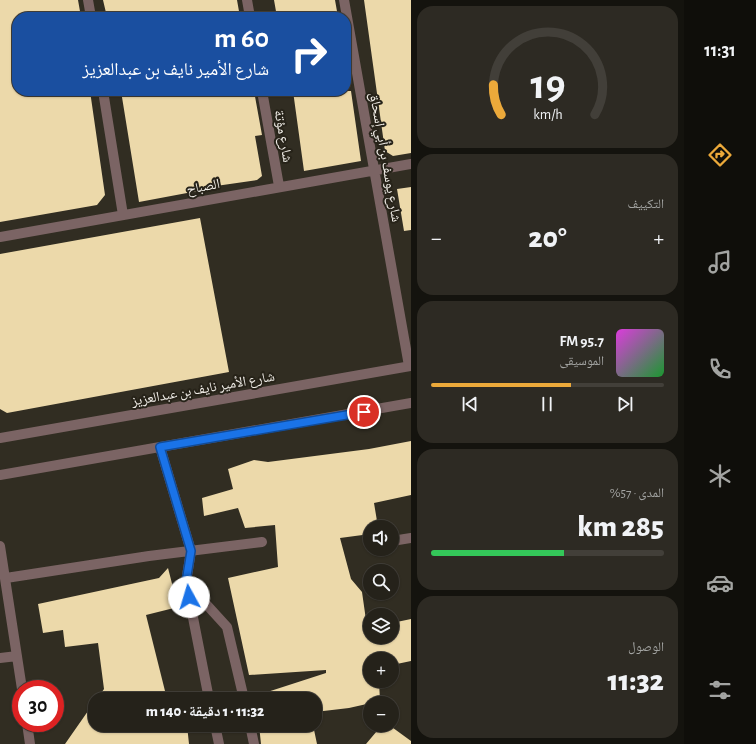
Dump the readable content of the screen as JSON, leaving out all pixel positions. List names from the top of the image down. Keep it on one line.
{"streets":{"street":["شارع مؤتة","شارع يوسف بن أبي إسحاق","الصباح","شارع الأمير نايف بن عبدالعزيز"]},"crossings":[["شارع مؤتة","الصباح"],["شارع يوسف بن أبي إسحاق","الصباح"],["شارع يوسف بن أبي إسحاق","شارع الأمير نايف بن عبدالعزيز"]],"page":{"tabs":"11:31","turn":["60 m","شارع الأمير نايف بن عبدالعزيز"],"tile":["التكييف",["المدى · 57%","285 km"],["الوصول","11:32"]],"heat":["−","20°","+"],"song":["95.7 FM","الموسيقى"],"map_buttons":["+","−"],"limit":"30","trip":"11:32 · 1 دقيقة · 140 m","gauge":["19","km/h"]}}
